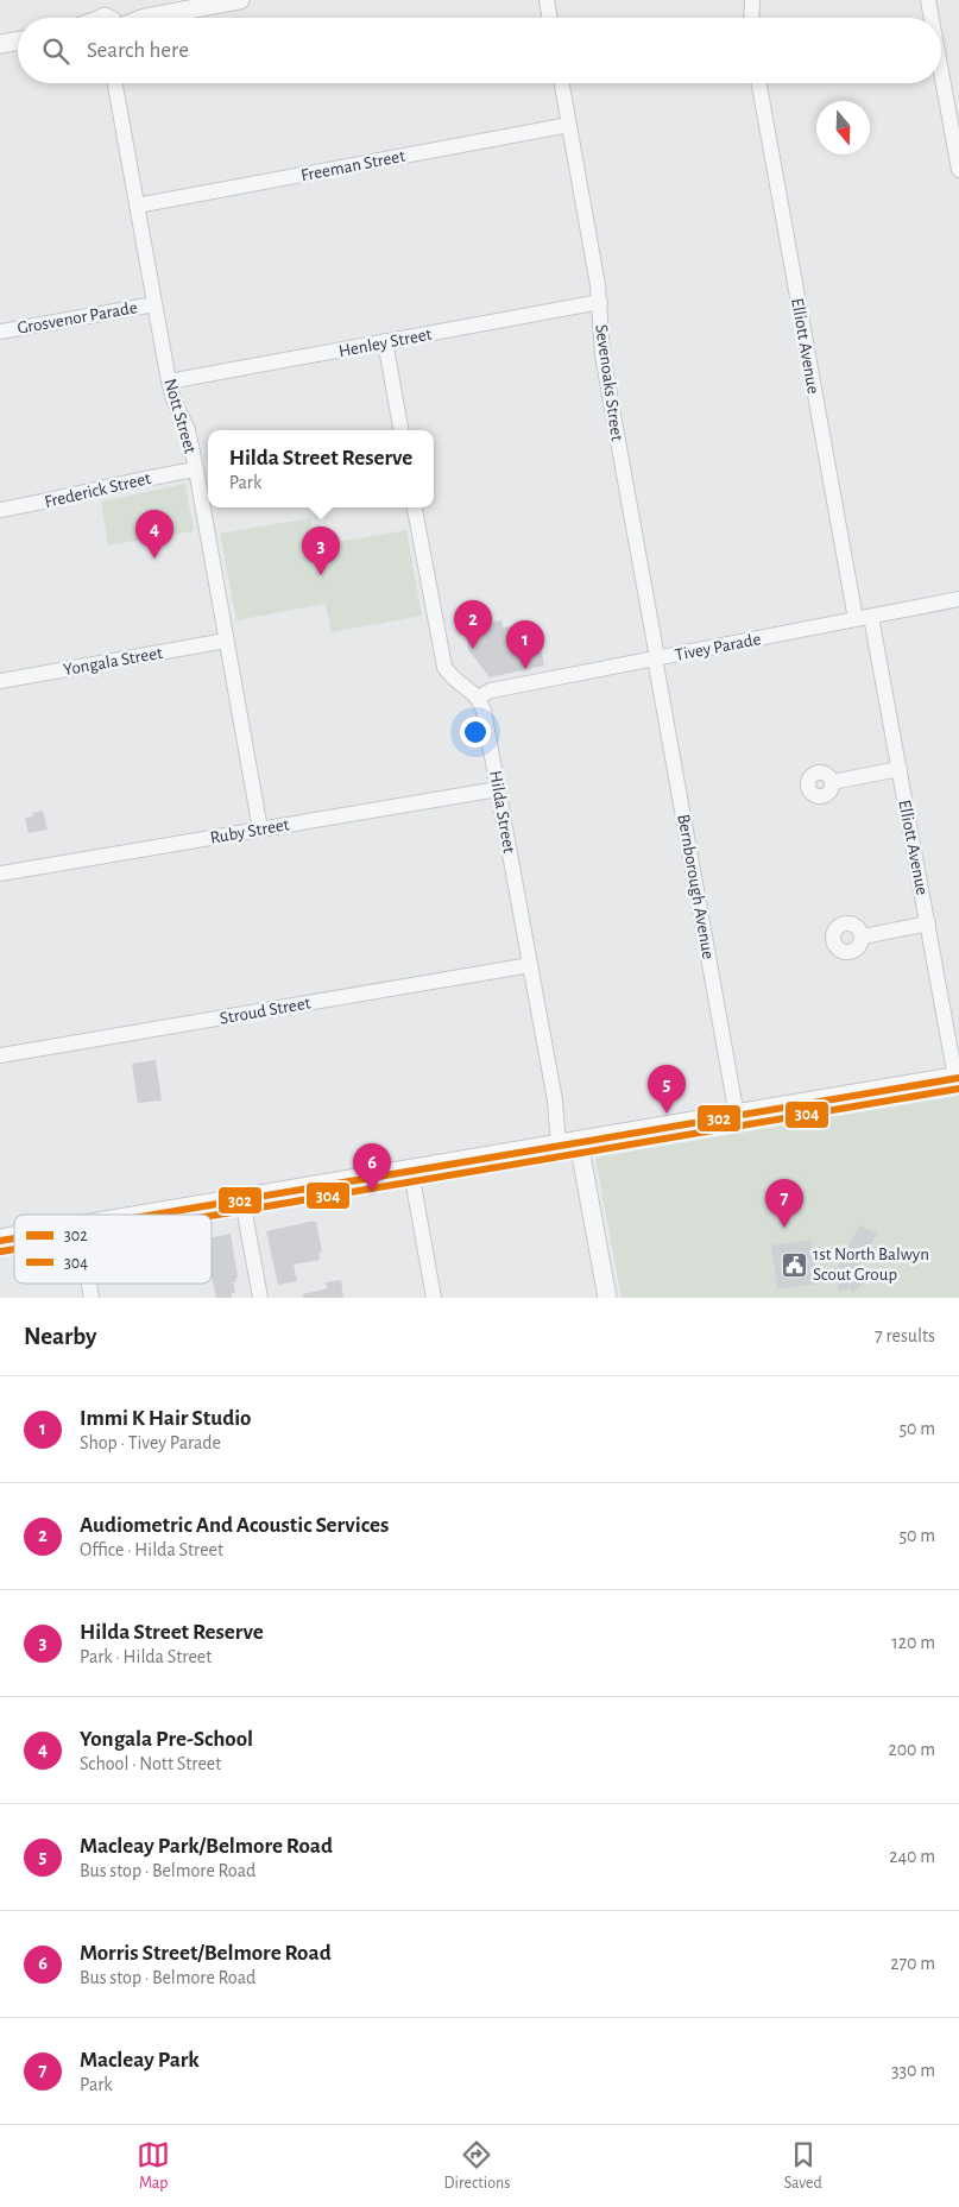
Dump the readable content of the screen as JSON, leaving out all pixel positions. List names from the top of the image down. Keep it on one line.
{"streets":{"street":["Freeman Street","Grosvenor Parade","Henley Street","Elliott Avenue","Sevenoaks Street","Nott Street","Frederick Street","Tivey Parade","Yongala Street","Hilda Street","Ruby Street","Bernborough Avenue","Stroud Street"]},"crossings":[["Freeman Street","Sevenoaks Street"],["Freeman Street","Nott Street"],["Grosvenor Parade","Nott Street"],["Henley Street","Sevenoaks Street"],["Henley Street","Nott Street"],["Elliott Avenue","Tivey Parade"],["Sevenoaks Street","Tivey Parade"],["Sevenoaks Street","Bernborough Avenue"],["Nott Street","Frederick Street"],["Nott Street","Yongala Street"],["Nott Street","Ruby Street"],["Tivey Parade","Hilda Street"],["Tivey Parade","Bernborough Avenue"],["Hilda Street","Ruby Street"],["Hilda Street","Stroud Street"]],"places":{"public building":["1st North Balwyn Scout Group"]},"lines":["transit line 302","transit line 304"],"legend":["302","304"],"north":"bottom","page":{"search":"Search here","popup":["Hilda Street Reserve","Park"],"pins":["4","3","2","1","5","6","7"],"heading":["Nearby","7 results"],"list":[{"mark":"1","name":"Immi K Hair Studio","note":"Shop · Tivey Parade","value":"50 m"},{"mark":"2","name":"Audiometric And Acoustic Services","note":"Office · Hilda Street","value":"50 m"},{"mark":"3","name":"Hilda Street Reserve","note":"Park · Hilda Street","value":"120 m"},{"mark":"4","name":"Yongala Pre-School","note":"School · Nott Street","value":"200 m"},{"mark":"5","name":"Macleay Park/Belmore Road","note":"Bus stop · Belmore Road","value":"240 m"},{"mark":"6","name":"Morris Street/Belmore Road","note":"Bus stop · Belmore Road","value":"270 m"},{"mark":"7","name":"Macleay Park","note":"Park","value":"330 m"}],"nav":["Map","Directions","Saved"]}}
